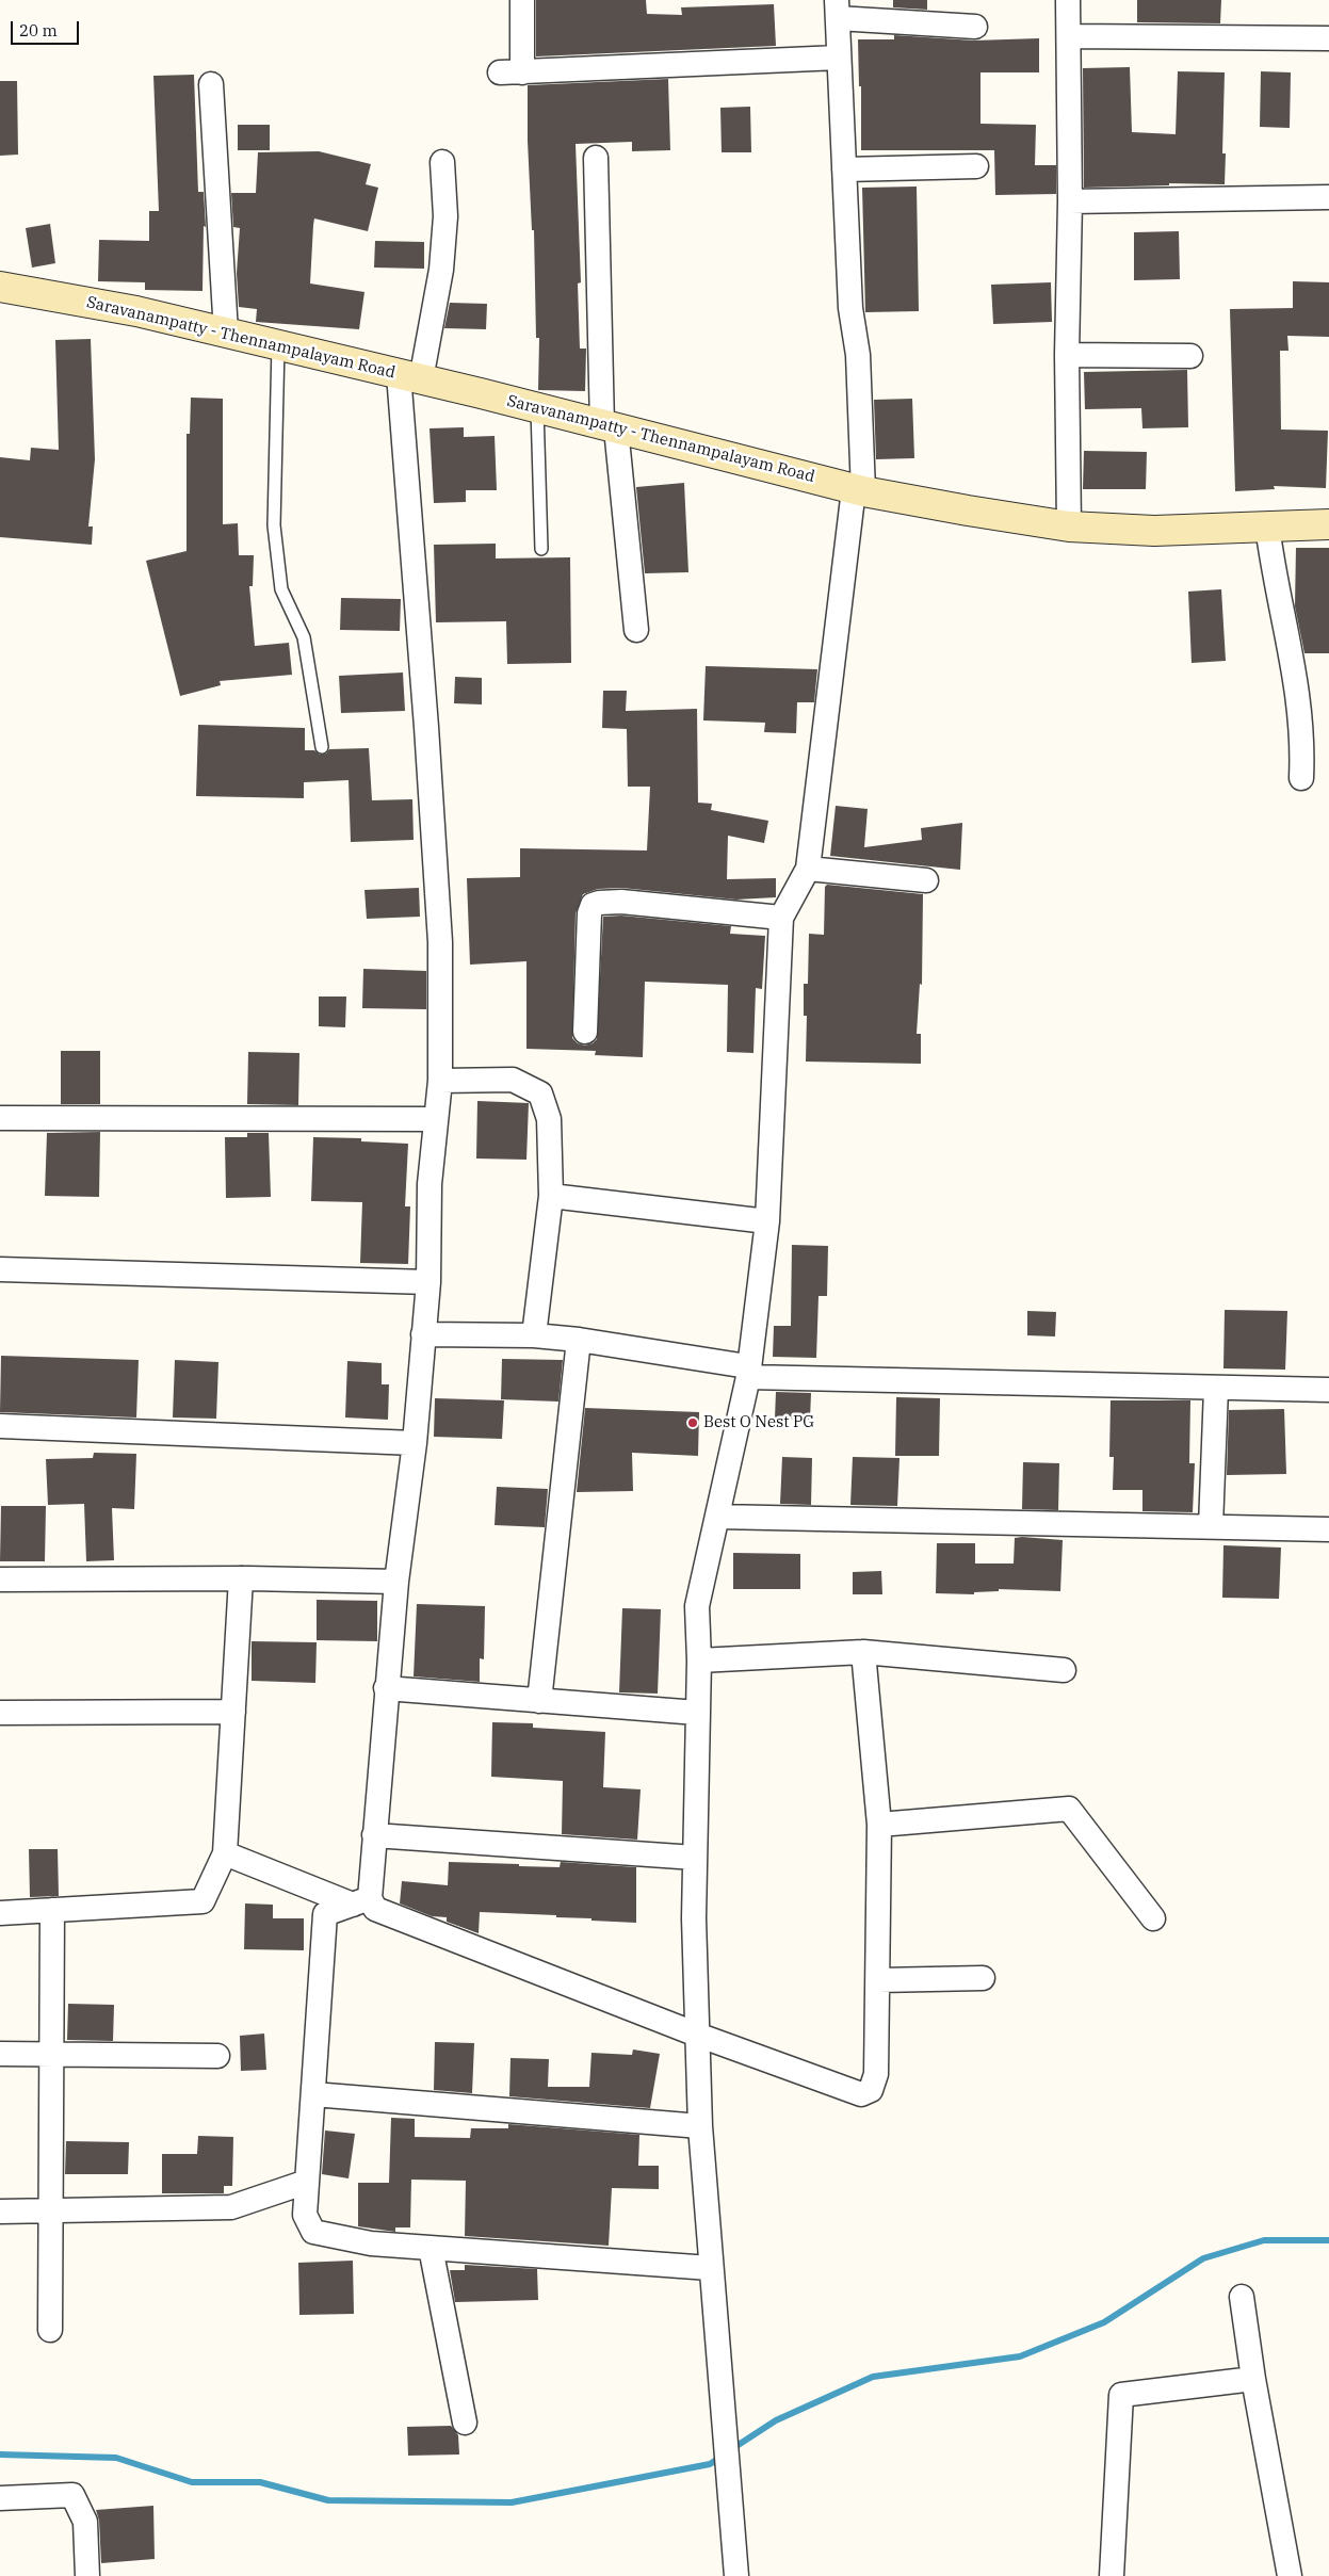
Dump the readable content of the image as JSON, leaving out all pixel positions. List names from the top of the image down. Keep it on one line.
{"streets":{"main road":["Saravanampatty - Thennampalayam Road"]},"places":["Best O Nest PG"],"scale_bar":"20 m"}
